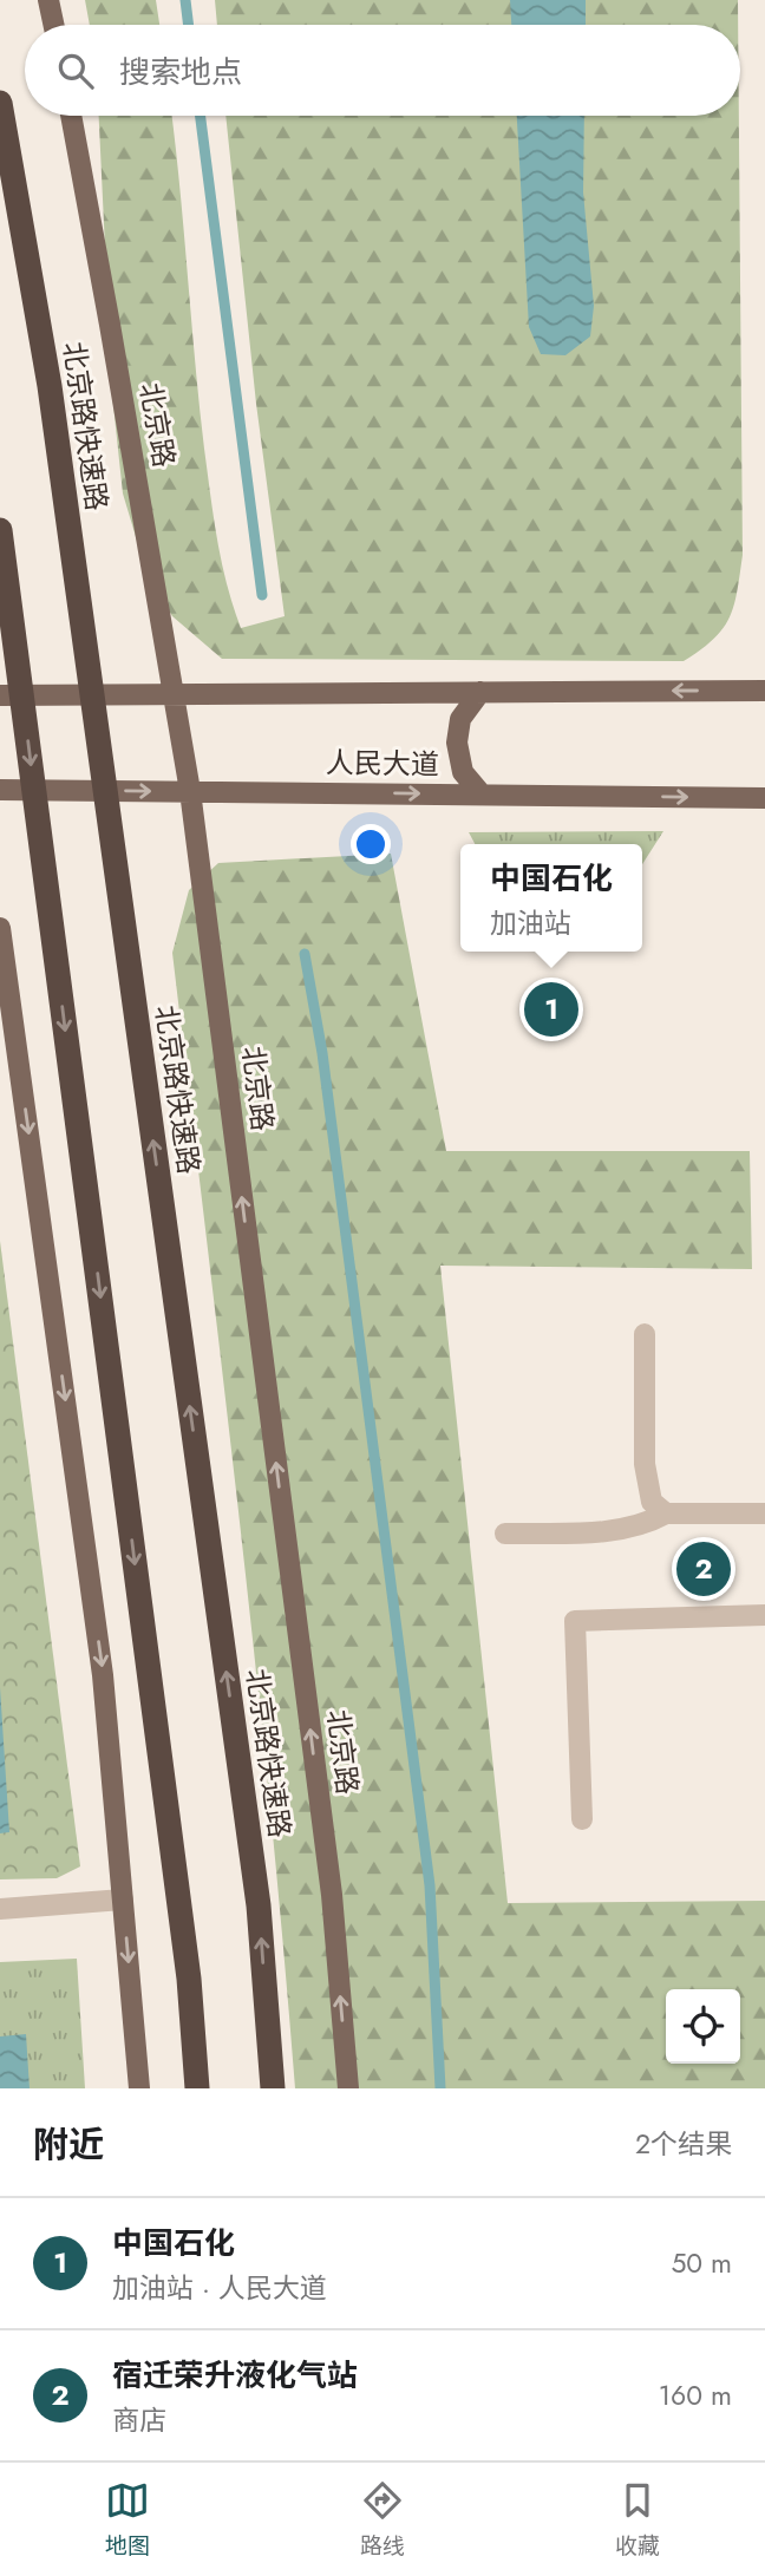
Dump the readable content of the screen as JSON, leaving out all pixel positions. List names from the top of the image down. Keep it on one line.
{"streets":{"highway":["北京路快速路"],"main road":["北京路","人民大道"]},"crossings":[["北京路","人民大道"]],"one_way":["北京路"],"page":{"search":"搜索地点","popup":["中国石化","加油站"],"pins":["1","2"],"heading":["附近","2个结果"],"list":[{"mark":"1","name":"中国石化","note":"加油站 · 人民大道","value":"50 m"},{"mark":"2","name":"宿迁荣升液化气站","note":"商店","value":"160 m"}],"nav":["地图","路线","收藏"]}}
